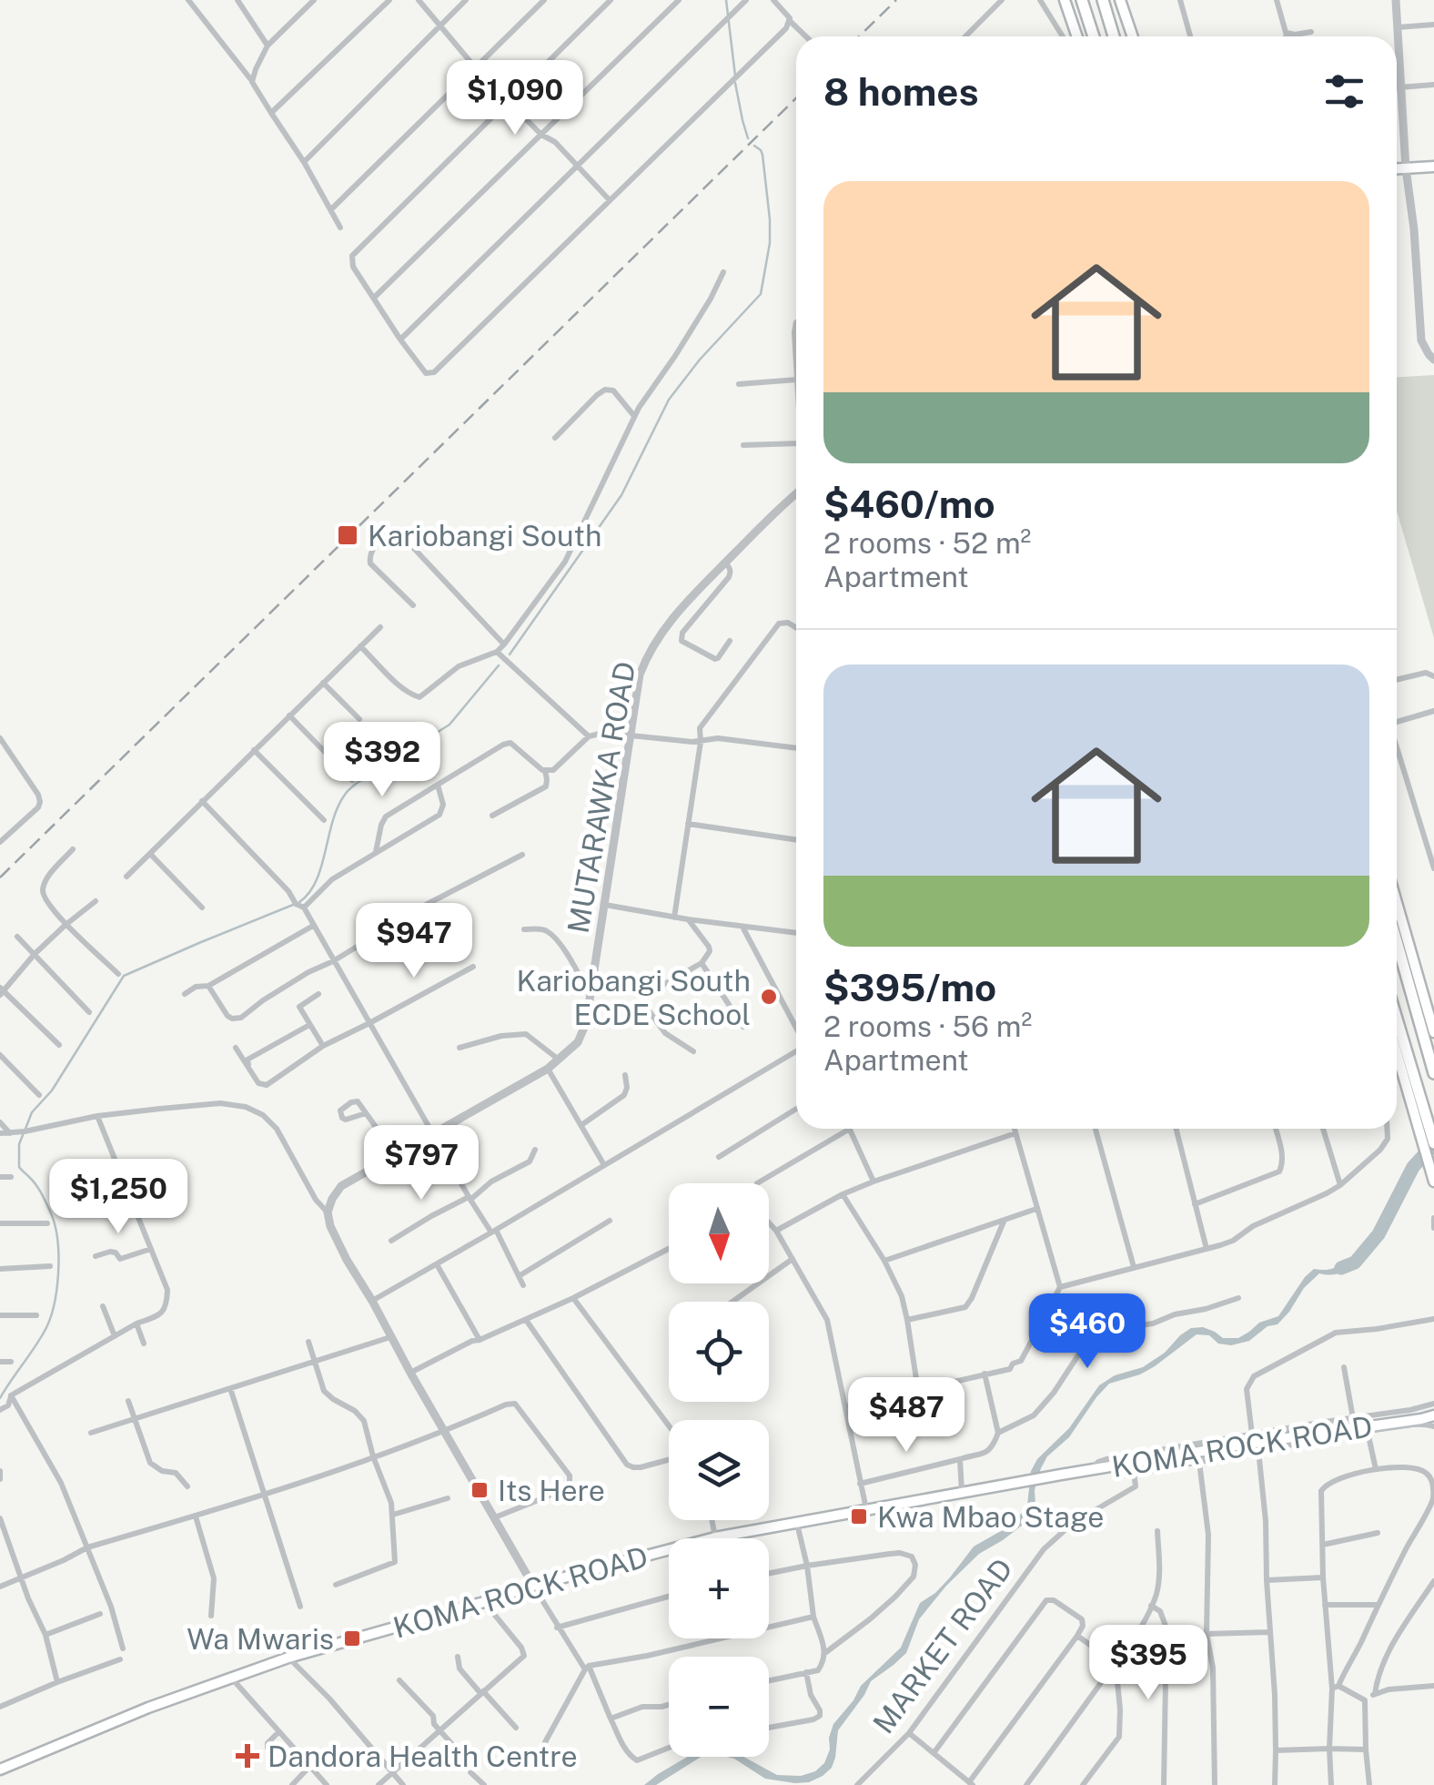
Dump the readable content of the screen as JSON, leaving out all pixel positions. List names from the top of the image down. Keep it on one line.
{"streets":{"main road":["KOMA ROCK ROAD"],"street":["MUTARAWKA ROAD","MARKET ROAD"]},"crossings":[["KOMA ROCK ROAD","MARKET ROAD"]],"places":{"transit":["Kariobangi South","Its Here","Kwa Mbao Stage","Wa Mwaris"],"other":["Kariobangi South ECDE School"],"health":["Dandora Health Centre"]},"north":"bottom","page":{"heading":"8 homes","price":["$1,090","$392","$947","$797","$1,250","$460","$487","$395"],"list":[{"name":"$460/mo","note":"2 rooms · 52 m² · Apartment"},{"name":"$395/mo","note":"2 rooms · 56 m² · Apartment"}],"map_buttons":["+","−"]}}
